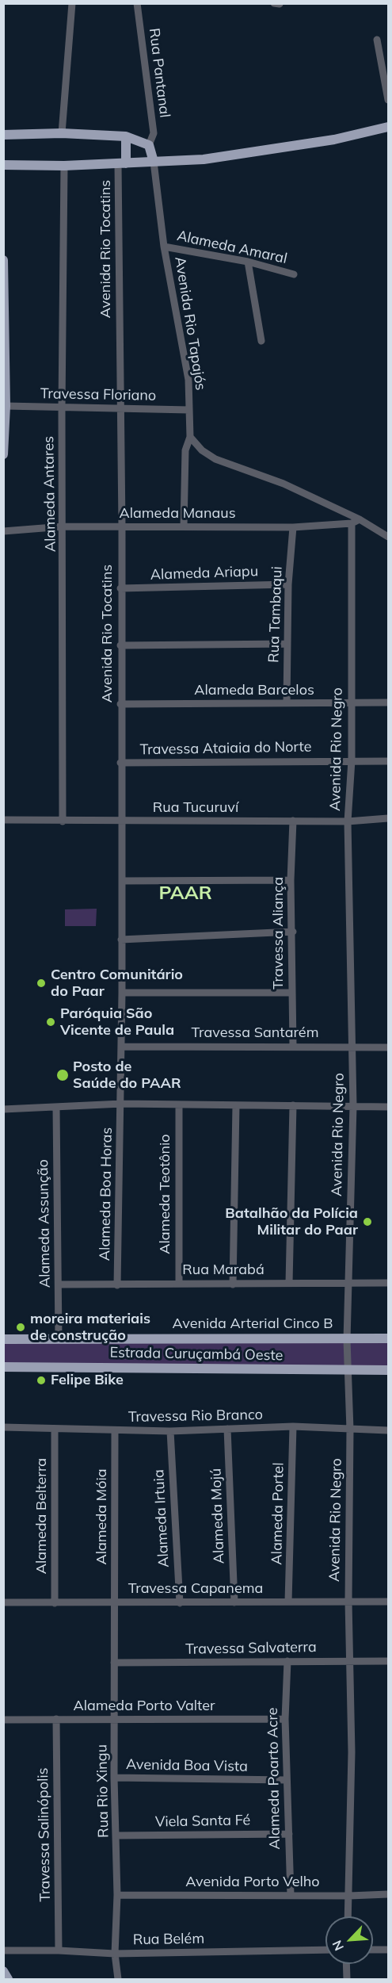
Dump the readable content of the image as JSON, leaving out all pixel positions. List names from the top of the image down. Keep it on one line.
{"streets":{"main road":["Avenida Arterial Cinco B","Estrada Curuçambá Oeste"],"street":["Rua Pantanal","Alameda Amaral","Avenida Rio Tocatins","Avenida Rio Tapajós","Travessa Floriano","Alameda Antares","Alameda Manaus","Alameda Ariapu","Rua Tambaqui","Alameda Barcelos","Travessa Ataiaia do Norte","Avenida Rio Negro","Rua Tucuruví","Travessa Aliança","Travessa Santarém","Alameda Boa Horas","Alameda Teotônio","Alameda Assunção","Rua Marabá","Travessa Rio Branco","Alameda Portel","Alameda Belterra","Alameda Mojú","Alameda Móia","Alameda Irtuia","Travessa Capanema","Travessa Salvaterra","Alameda Porto Valter","Avenida Boa Vista","Alameda Poarto Acre","Rua Rio Xingu","Viela Santa Fé","Travessa Salinópolis","Avenida Porto Velho","Rua Belém"]},"crossings":[["Alameda Amaral","Avenida Rio Tapajós"],["Avenida Rio Tocatins","Travessa Floriano"],["Avenida Rio Tocatins","Alameda Manaus"],["Avenida Rio Tocatins","Alameda Ariapu"],["Avenida Rio Tocatins","Alameda Barcelos"],["Avenida Rio Tocatins","Travessa Ataiaia do Norte"],["Avenida Rio Tocatins","Rua Tucuruví"],["Avenida Rio Tocatins","Travessa Santarém"],["Avenida Rio Tocatins","Alameda Boa Horas"],["Avenida Rio Tapajós","Travessa Floriano"],["Avenida Rio Tapajós","Alameda Manaus"],["Travessa Floriano","Alameda Antares"],["Alameda Antares","Alameda Manaus"],["Alameda Antares","Rua Tucuruví"],["Alameda Manaus","Rua Tambaqui"],["Alameda Manaus","Avenida Rio Negro"],["Alameda Ariapu","Rua Tambaqui"],["Rua Tambaqui","Alameda Barcelos"],["Alameda Barcelos","Avenida Rio Negro"],["Travessa Ataiaia do Norte","Avenida Rio Negro"],["Avenida Rio Negro","Rua Tucuruví"],["Avenida Rio Negro","Travessa Santarém"],["Avenida Rio Negro","Rua Marabá"],["Avenida Rio Negro","Avenida Arterial Cinco B"],["Avenida Rio Negro","Estrada Curuçambá Oeste"],["Avenida Rio Negro","Travessa Rio Branco"],["Avenida Rio Negro","Travessa Capanema"],["Avenida Rio Negro","Travessa Salvaterra"],["Avenida Rio Negro","Avenida Porto Velho"],["Rua Tucuruví","Travessa Aliança"],["Travessa Aliança","Travessa Santarém"],["Alameda Boa Horas","Rua Marabá"],["Alameda Teotônio","Rua Marabá"],["Alameda Assunção","Rua Marabá"],["Alameda Assunção","Avenida Arterial Cinco B"],["Travessa Rio Branco","Alameda Portel"],["Travessa Rio Branco","Alameda Belterra"],["Travessa Rio Branco","Alameda Mojú"],["Travessa Rio Branco","Alameda Móia"],["Travessa Rio Branco","Alameda Irtuia"],["Alameda Portel","Travessa Capanema"],["Alameda Belterra","Travessa Capanema"],["Alameda Mojú","Travessa Capanema"],["Alameda Móia","Travessa Capanema"],["Alameda Móia","Rua Rio Xingu"],["Alameda Irtuia","Travessa Capanema"],["Travessa Capanema","Rua Rio Xingu"],["Travessa Salvaterra","Alameda Poarto Acre"],["Travessa Salvaterra","Rua Rio Xingu"],["Alameda Porto Valter","Alameda Poarto Acre"],["Alameda Porto Valter","Rua Rio Xingu"],["Alameda Porto Valter","Travessa Salinópolis"],["Avenida Boa Vista","Alameda Poarto Acre"],["Avenida Boa Vista","Rua Rio Xingu"],["Alameda Poarto Acre","Viela Santa Fé"],["Alameda Poarto Acre","Avenida Porto Velho"],["Rua Rio Xingu","Viela Santa Fé"],["Rua Rio Xingu","Avenida Porto Velho"],["Rua Rio Xingu","Rua Belém"],["Travessa Salinópolis","Rua Belém"]],"districts":["PAAR"],"places":["Centro Comunitário do Paar","Paróquia São Vicente de Paula","Posto de Saúde do PAAR","Batalhão da Polícia Militar do Paar","moreira materiais de construção","Felipe Bike"],"north":"bottom left"}
